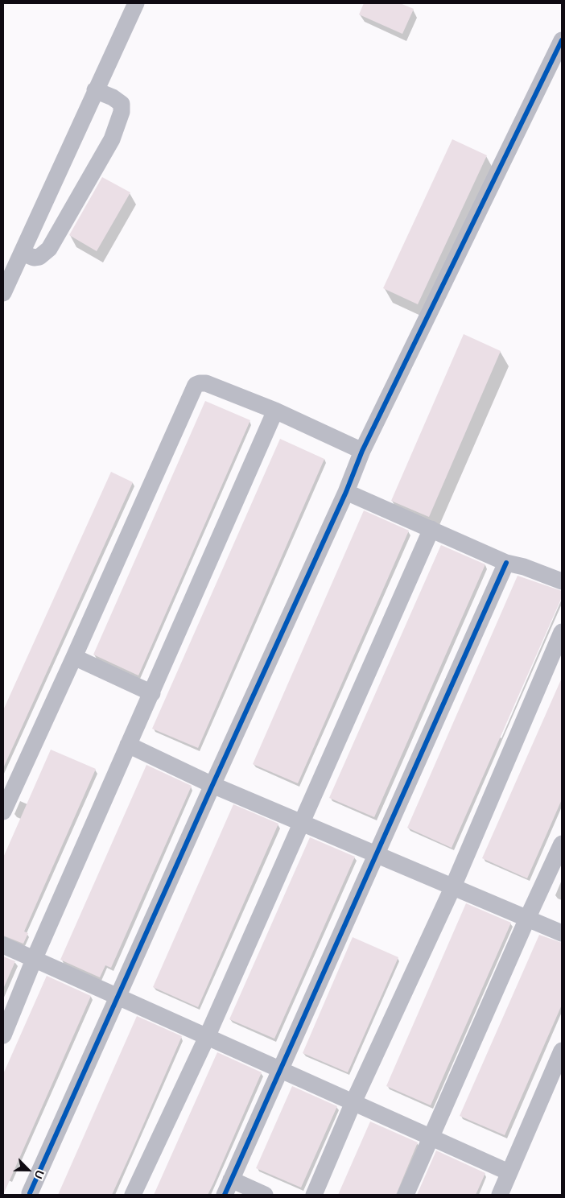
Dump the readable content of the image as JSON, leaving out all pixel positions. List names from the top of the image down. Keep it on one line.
{"north":"bottom right"}
